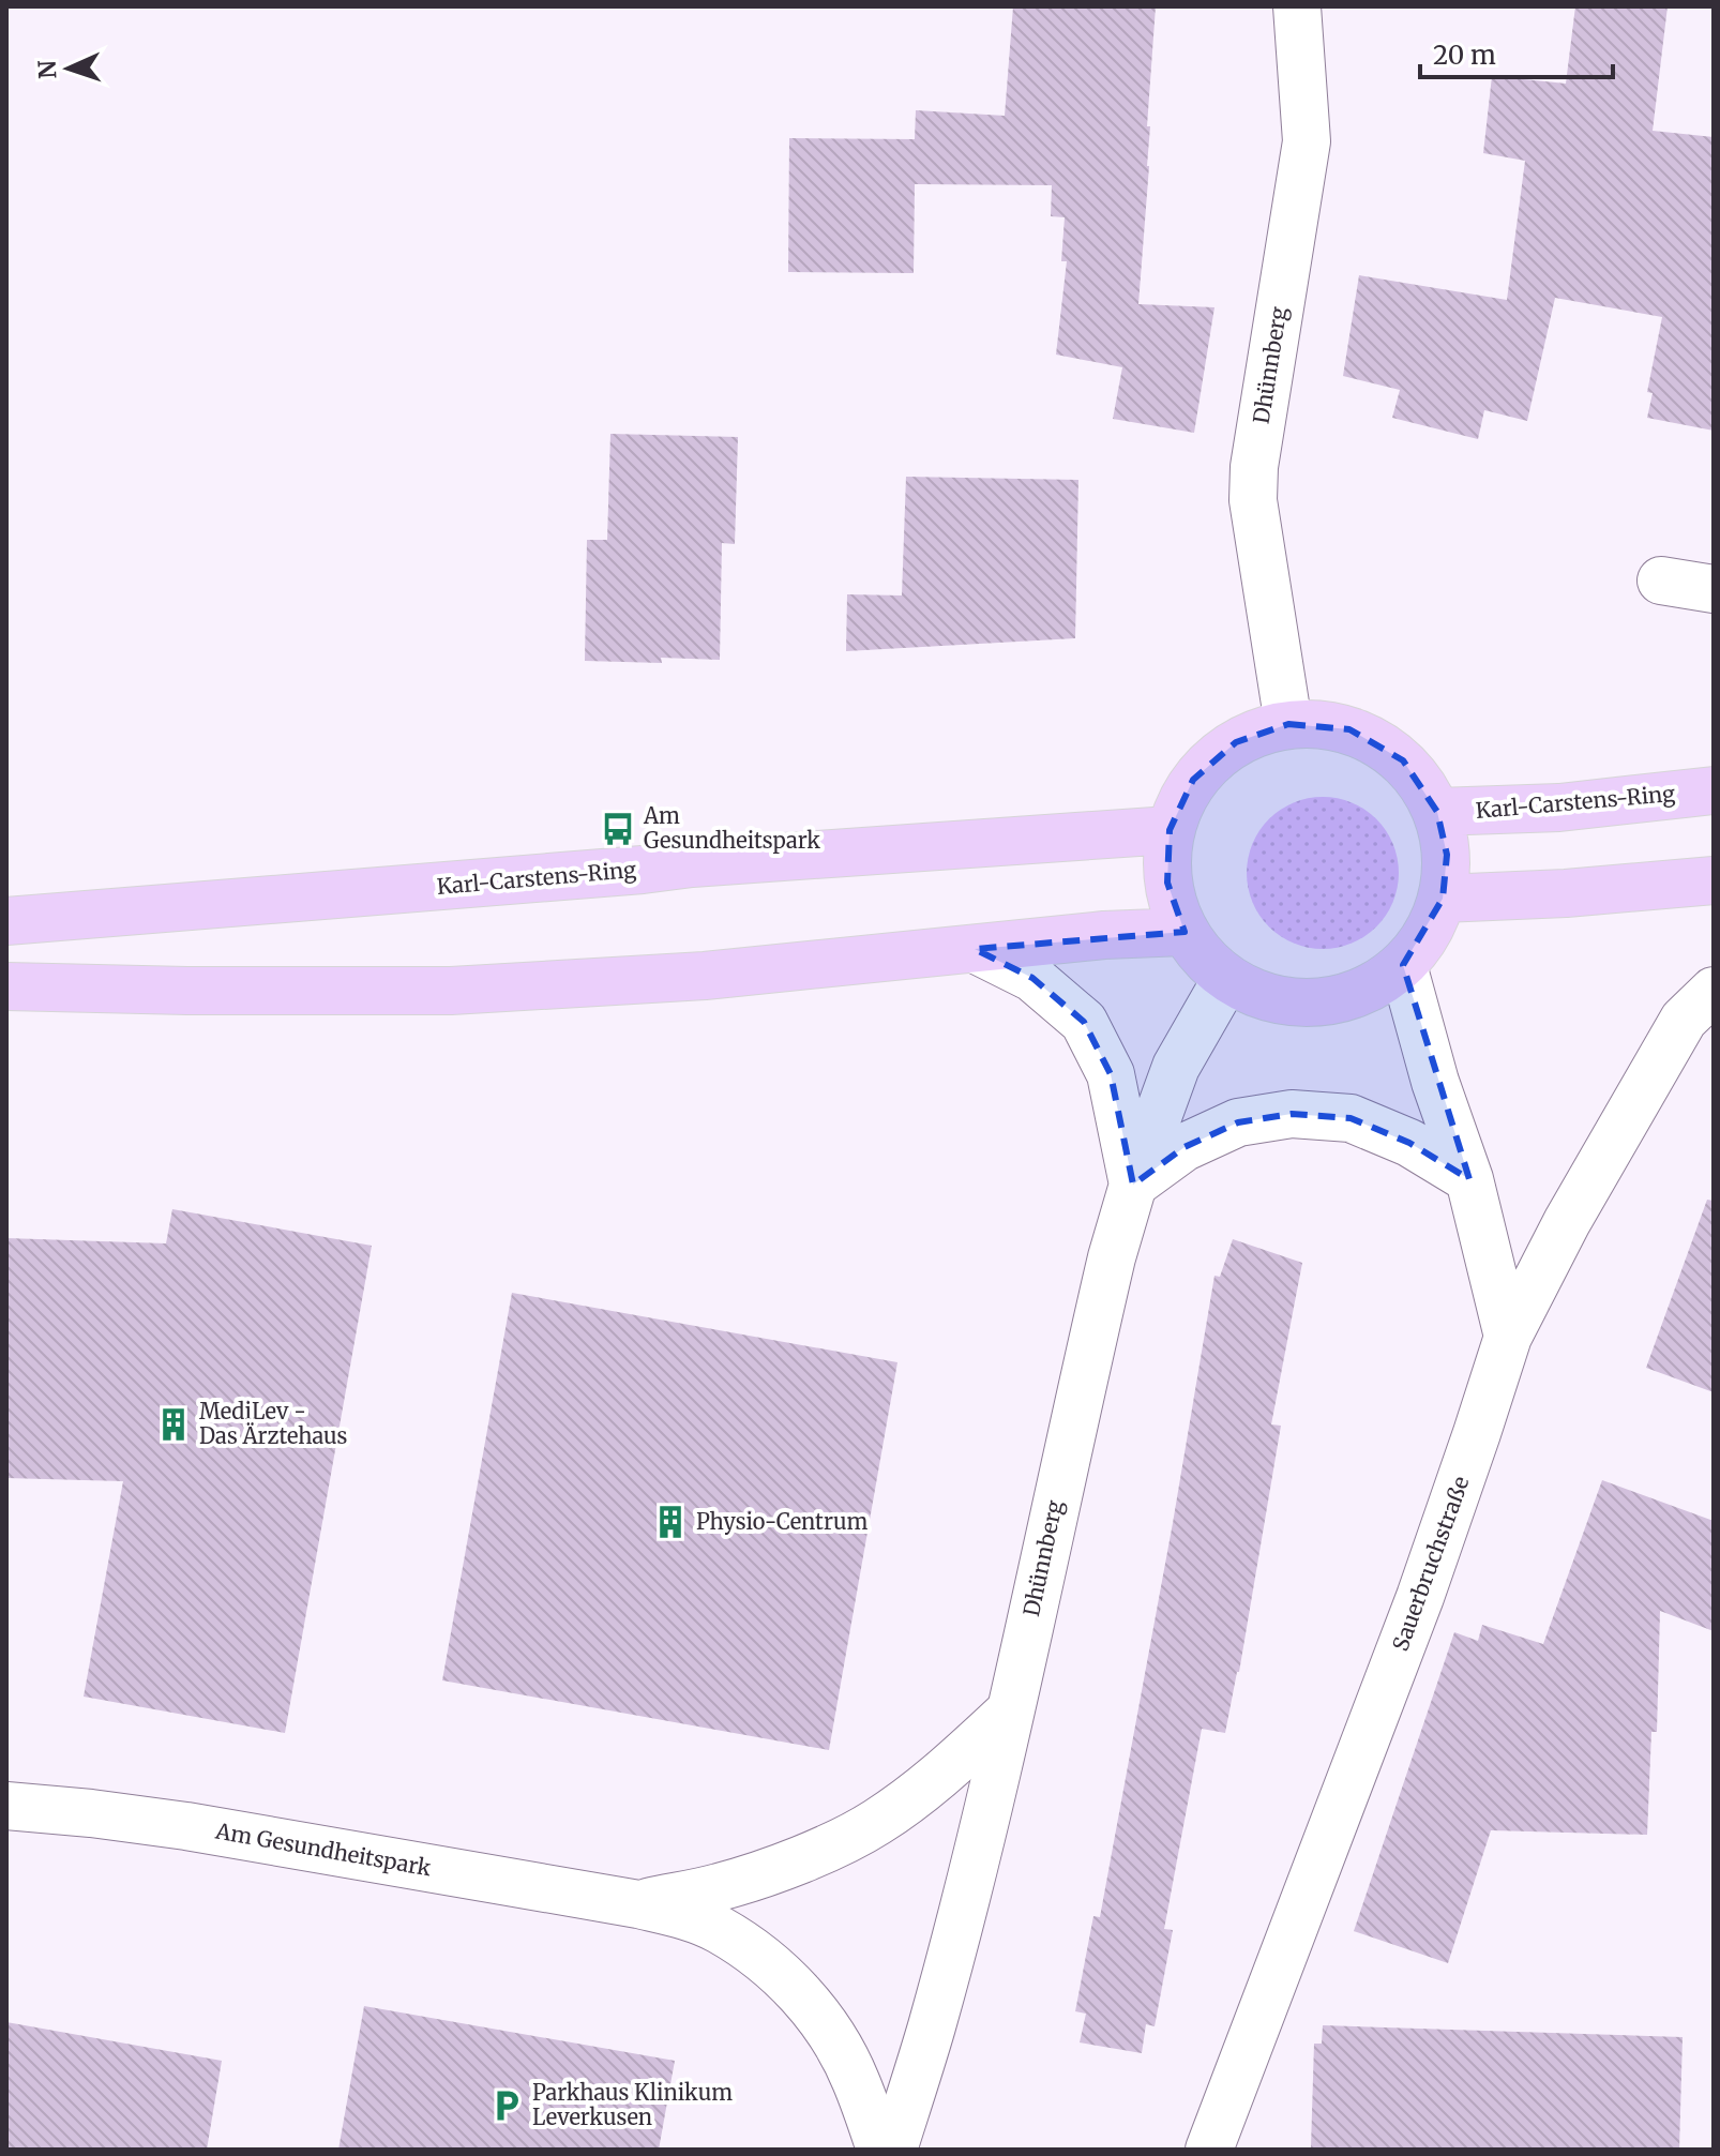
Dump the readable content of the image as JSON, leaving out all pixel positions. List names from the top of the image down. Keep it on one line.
{"streets":{"main road":["Karl-Carstens-Ring"],"street":["Dhünnberg","Sauerbruchstraße","Am Gesundheitspark"]},"crossings":[["Dhünnberg","Karl-Carstens-Ring"],["Dhünnberg","Am Gesundheitspark"]],"places":{"bus stop":["Am Gesundheitspark"],"building":["MediLev - Das Ärztehaus","Physio-Centrum"],"parking":["Parkhaus Klinikum Leverkusen"]},"scale_bar":"20 m","north":"left"}
